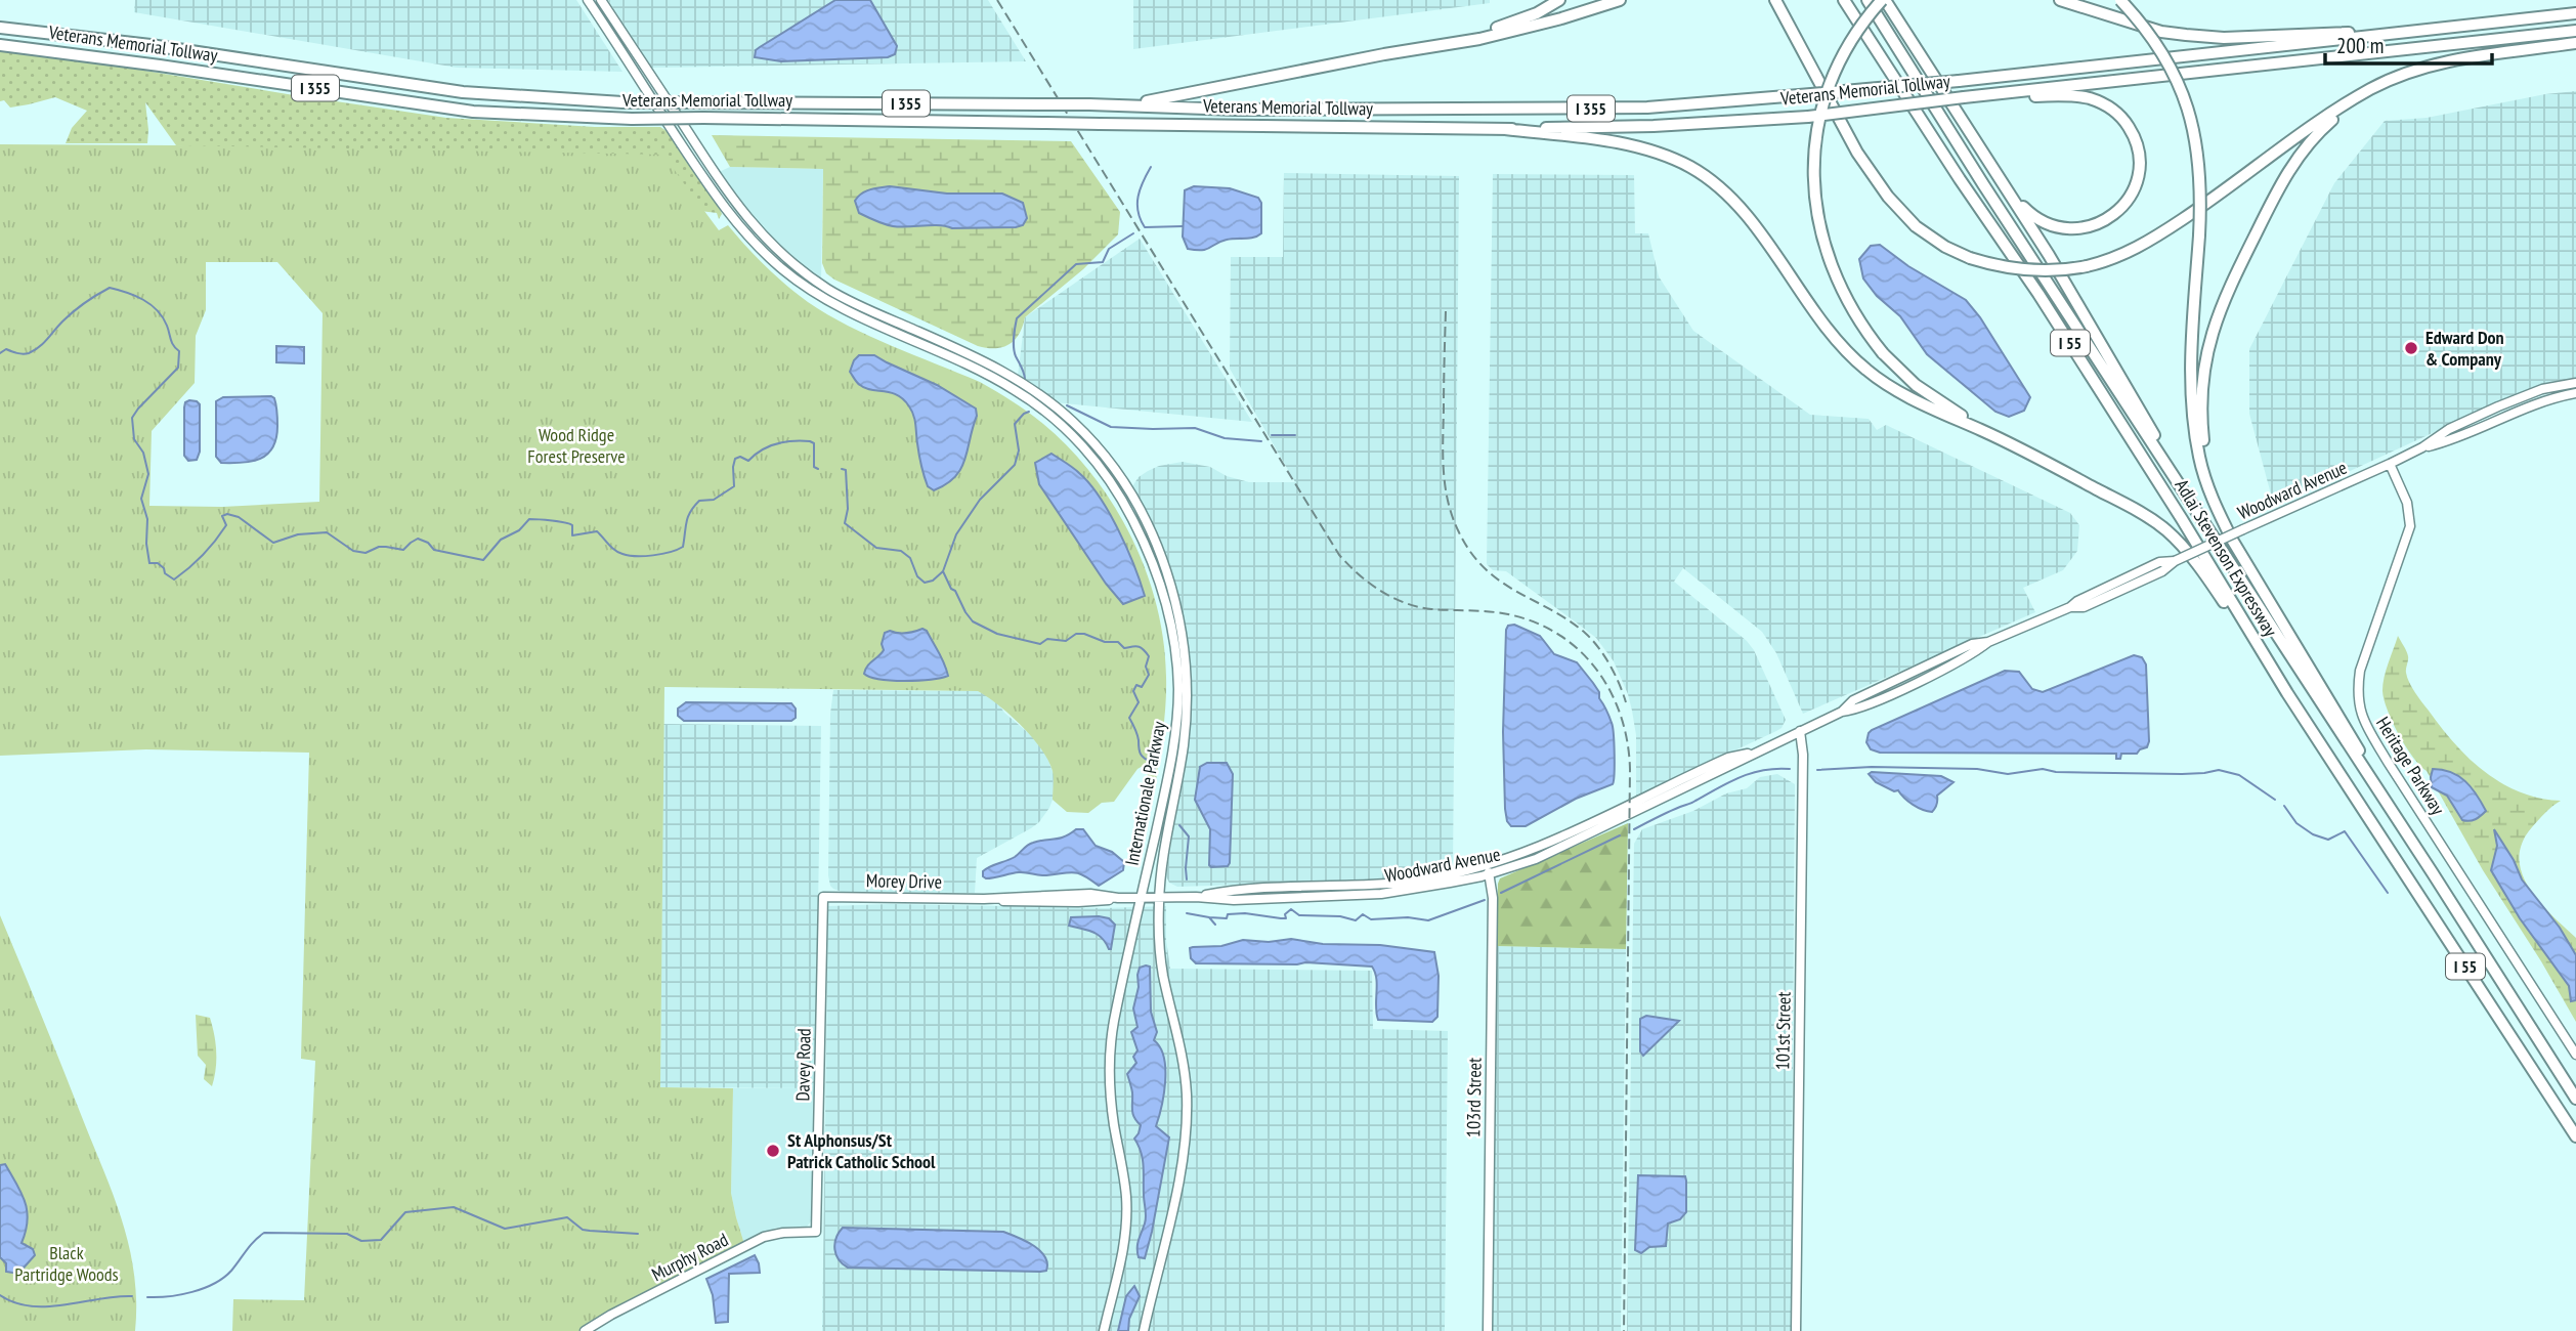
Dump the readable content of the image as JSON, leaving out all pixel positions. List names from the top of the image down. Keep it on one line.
{"streets":{"highway":["Veterans Memorial Tollway","I 355","I 55","Adlai Stevenson Expressway"],"street":["Woodward Avenue","Heritage Parkway","Internationale Parkway","Morey Drive","101st Street","Davey Road","103rd Street","Murphy Road"]},"crossings":[["Woodward Avenue","Heritage Parkway"],["Woodward Avenue","Internationale Parkway"],["Woodward Avenue","Morey Drive"],["Woodward Avenue","101st Street"],["Woodward Avenue","103rd Street"],["Internationale Parkway","Morey Drive"],["Morey Drive","Davey Road"],["Davey Road","Murphy Road"]],"parks":["Wood Ridge Forest Preserve","Black Partridge Woods"],"places":["Edward Don & Company","St Alphonsus/St Patrick Catholic School"],"scale_bar":"200 m"}
